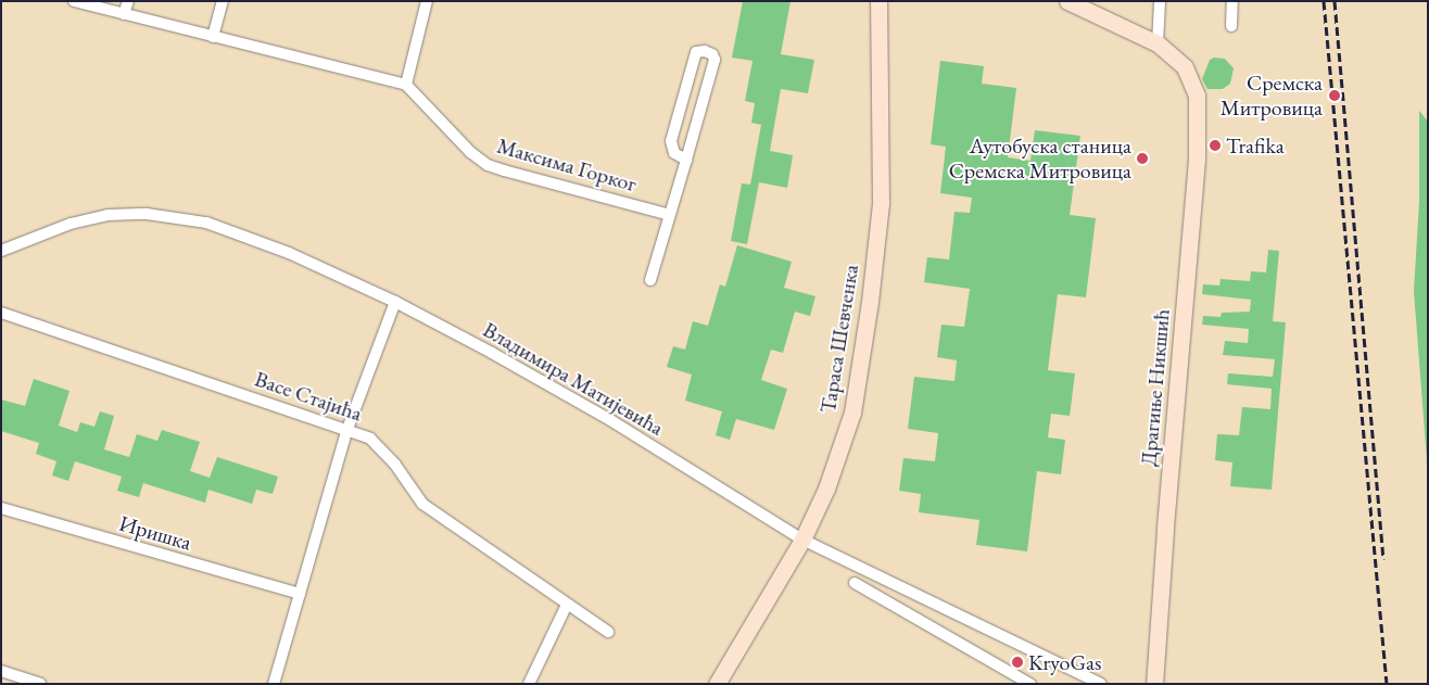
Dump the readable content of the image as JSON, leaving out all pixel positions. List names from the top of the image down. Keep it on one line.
{"streets":{"street":["Максима Горког","Тараса Шевченка","Владимира Матијевића","Драгиње Никшић","Васе Стајића","Иришка"]},"crossings":[["Тараса Шевченка","Владимира Матијевића"]],"places":["Сремска Митровица","Trafika","Аутобуска станица Сремска Митровица","KryoGas"]}
